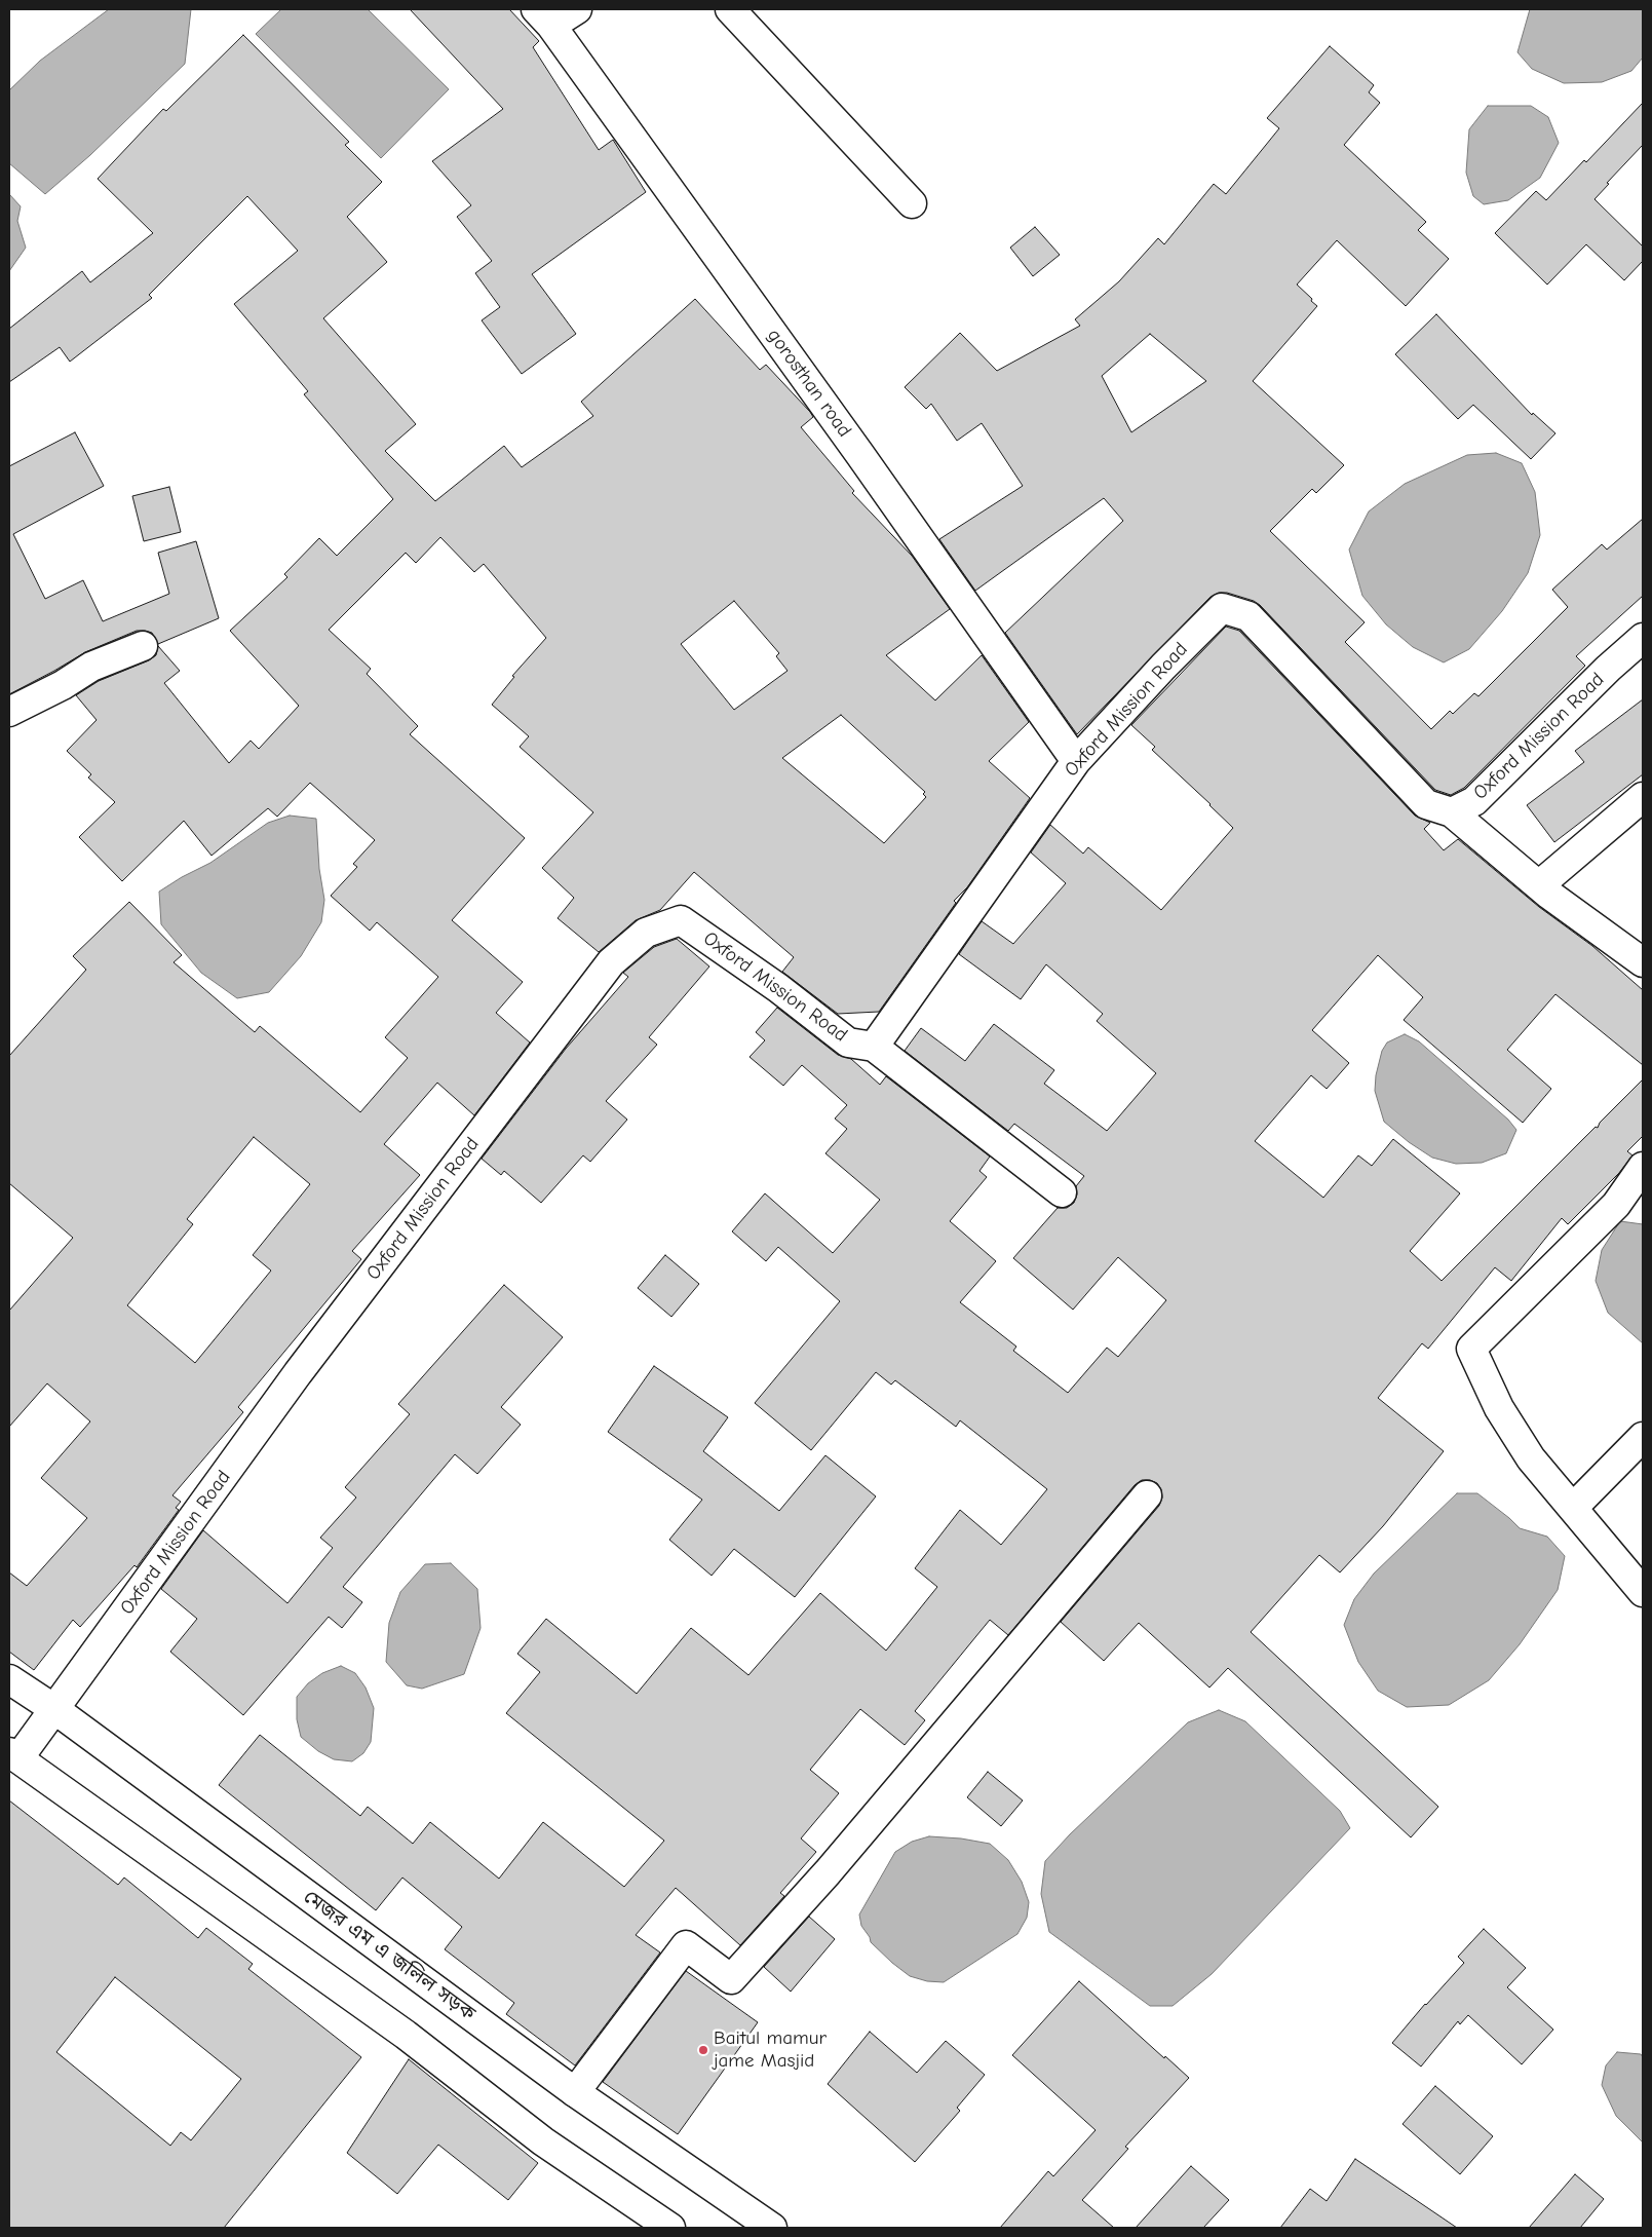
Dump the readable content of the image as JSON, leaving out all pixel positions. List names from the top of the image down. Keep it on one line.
{"streets":{"street":["gorosthan road","Oxford Mission Road","মেজর এম এ জলিল সড়ক"]},"crossings":[["gorosthan road","Oxford Mission Road"],["Oxford Mission Road","মেজর এম এ জলিল সড়ক"]],"places":["Baitul mamur jame Masjid"]}
